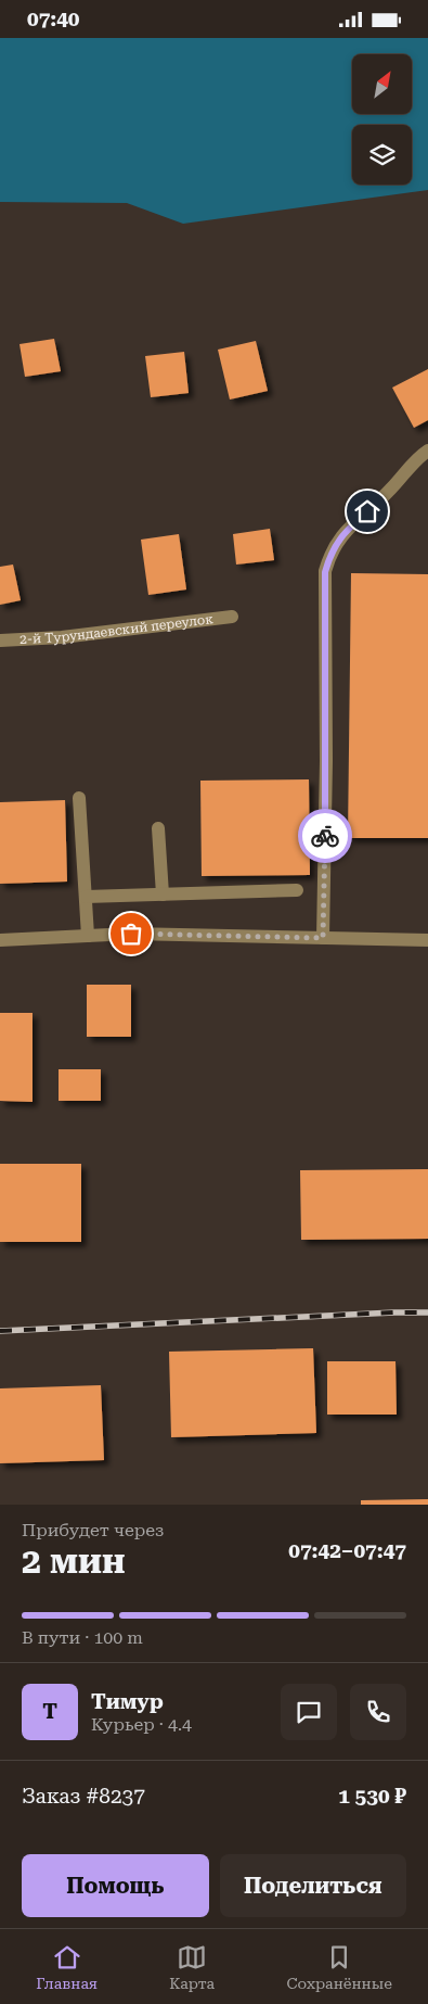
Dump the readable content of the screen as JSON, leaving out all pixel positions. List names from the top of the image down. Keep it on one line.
{"streets":{"street":["2-й Турундаевский переулок"]},"north":"top right","page":{"status":"07:40","heading":["2 мин","Прибудет через","07:42–07:47"],"panel":["Тимур","Курьер · 4.4","Заказ #8237","1 530 ₽"],"bar":"В пути · 100 m","round":"Т","buttons":["Помощь","Поделиться"],"tabs":["Главная","Карта","Сохранённые"]}}
